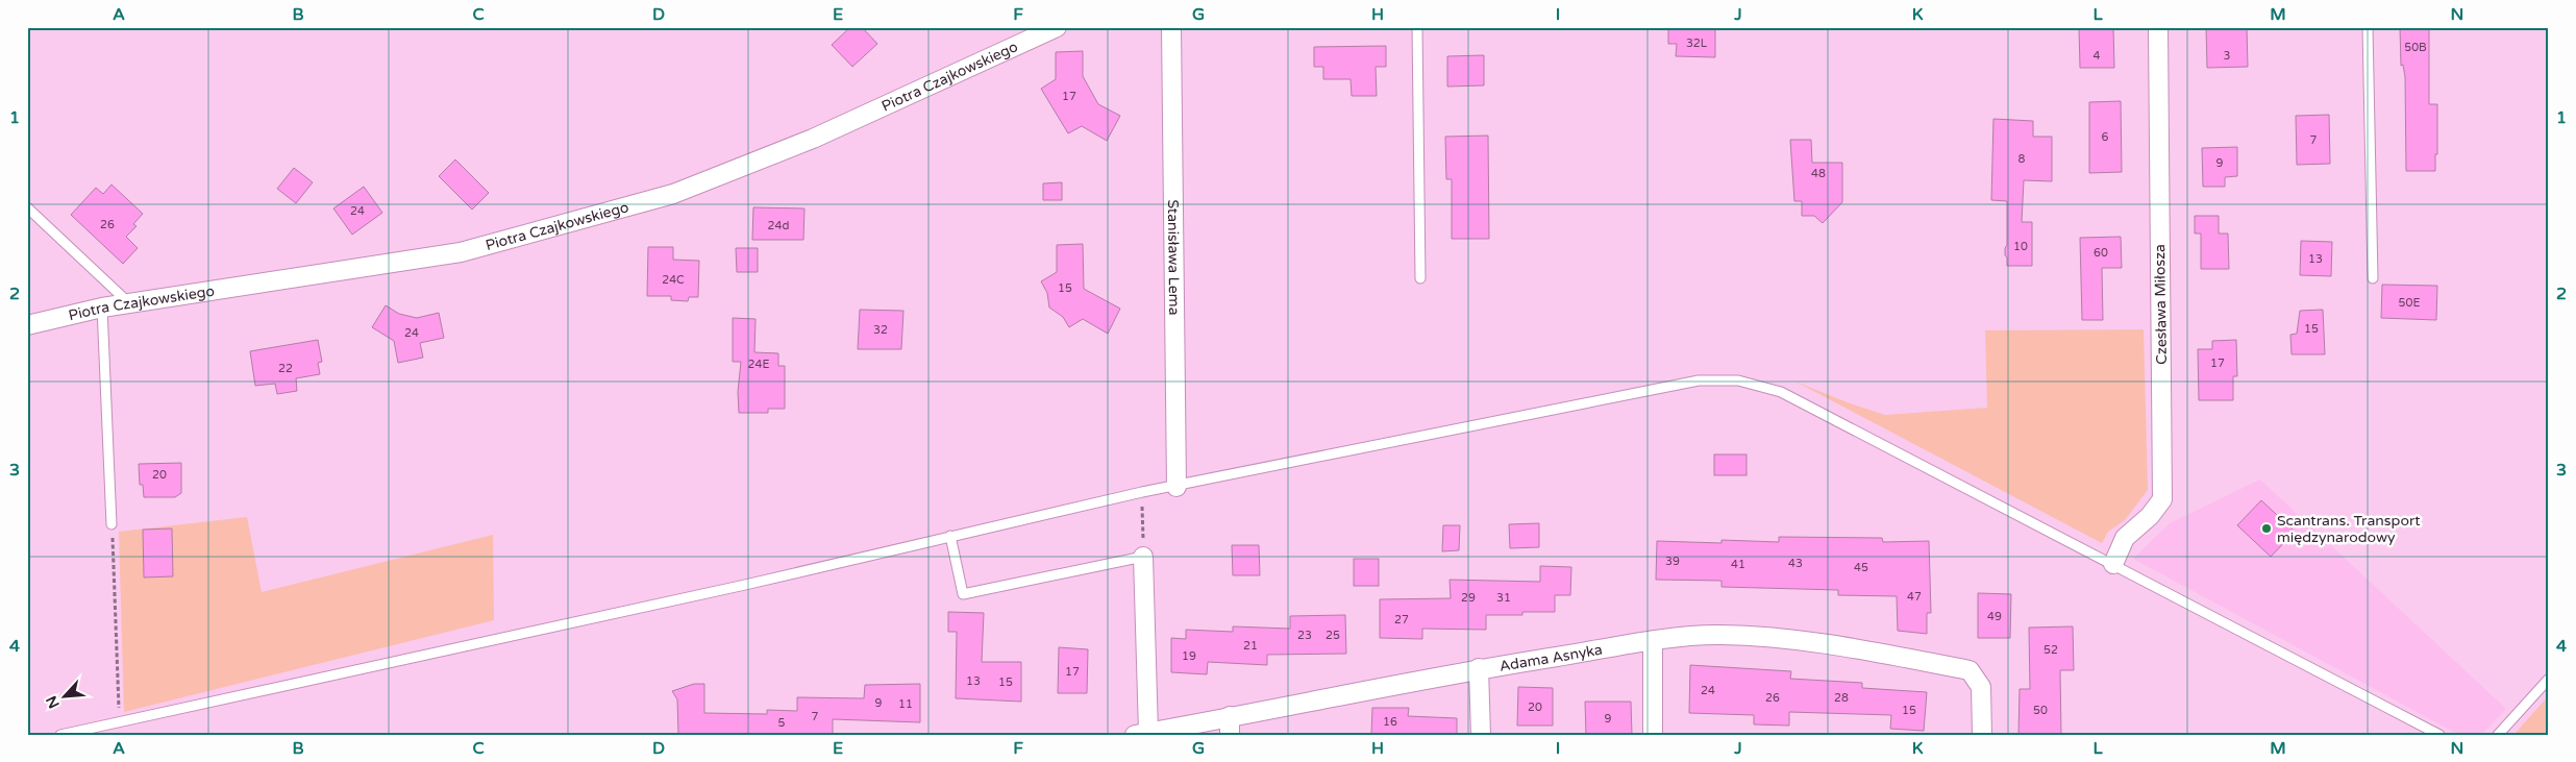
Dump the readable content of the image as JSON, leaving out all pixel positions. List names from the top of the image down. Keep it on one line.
{"streets":{"street":["Piotra Czajkowskiego","Stanisława Lema","Czesława Miłosza","Adama Asnyka"]},"places":["Scantrans. Transport międzynarodowy"],"house_numbers":["32L","50B","4","3","17","6","7","8","9","48","24","26","24d","10","60","13","24C","15","50E","15","32","24","17","24E","22","20","39","43","41","45","47","29","31","49","27","23","25","21","52","19","17","13","15","24","26","28","9","11","20","15","50","7","9","16","5"],"north":"bottom left","grid":{"columns":["A","B","C","D","E","F","G","H","I","J","K","L","M","N"],"rows":["1","2","3","4"]}}
